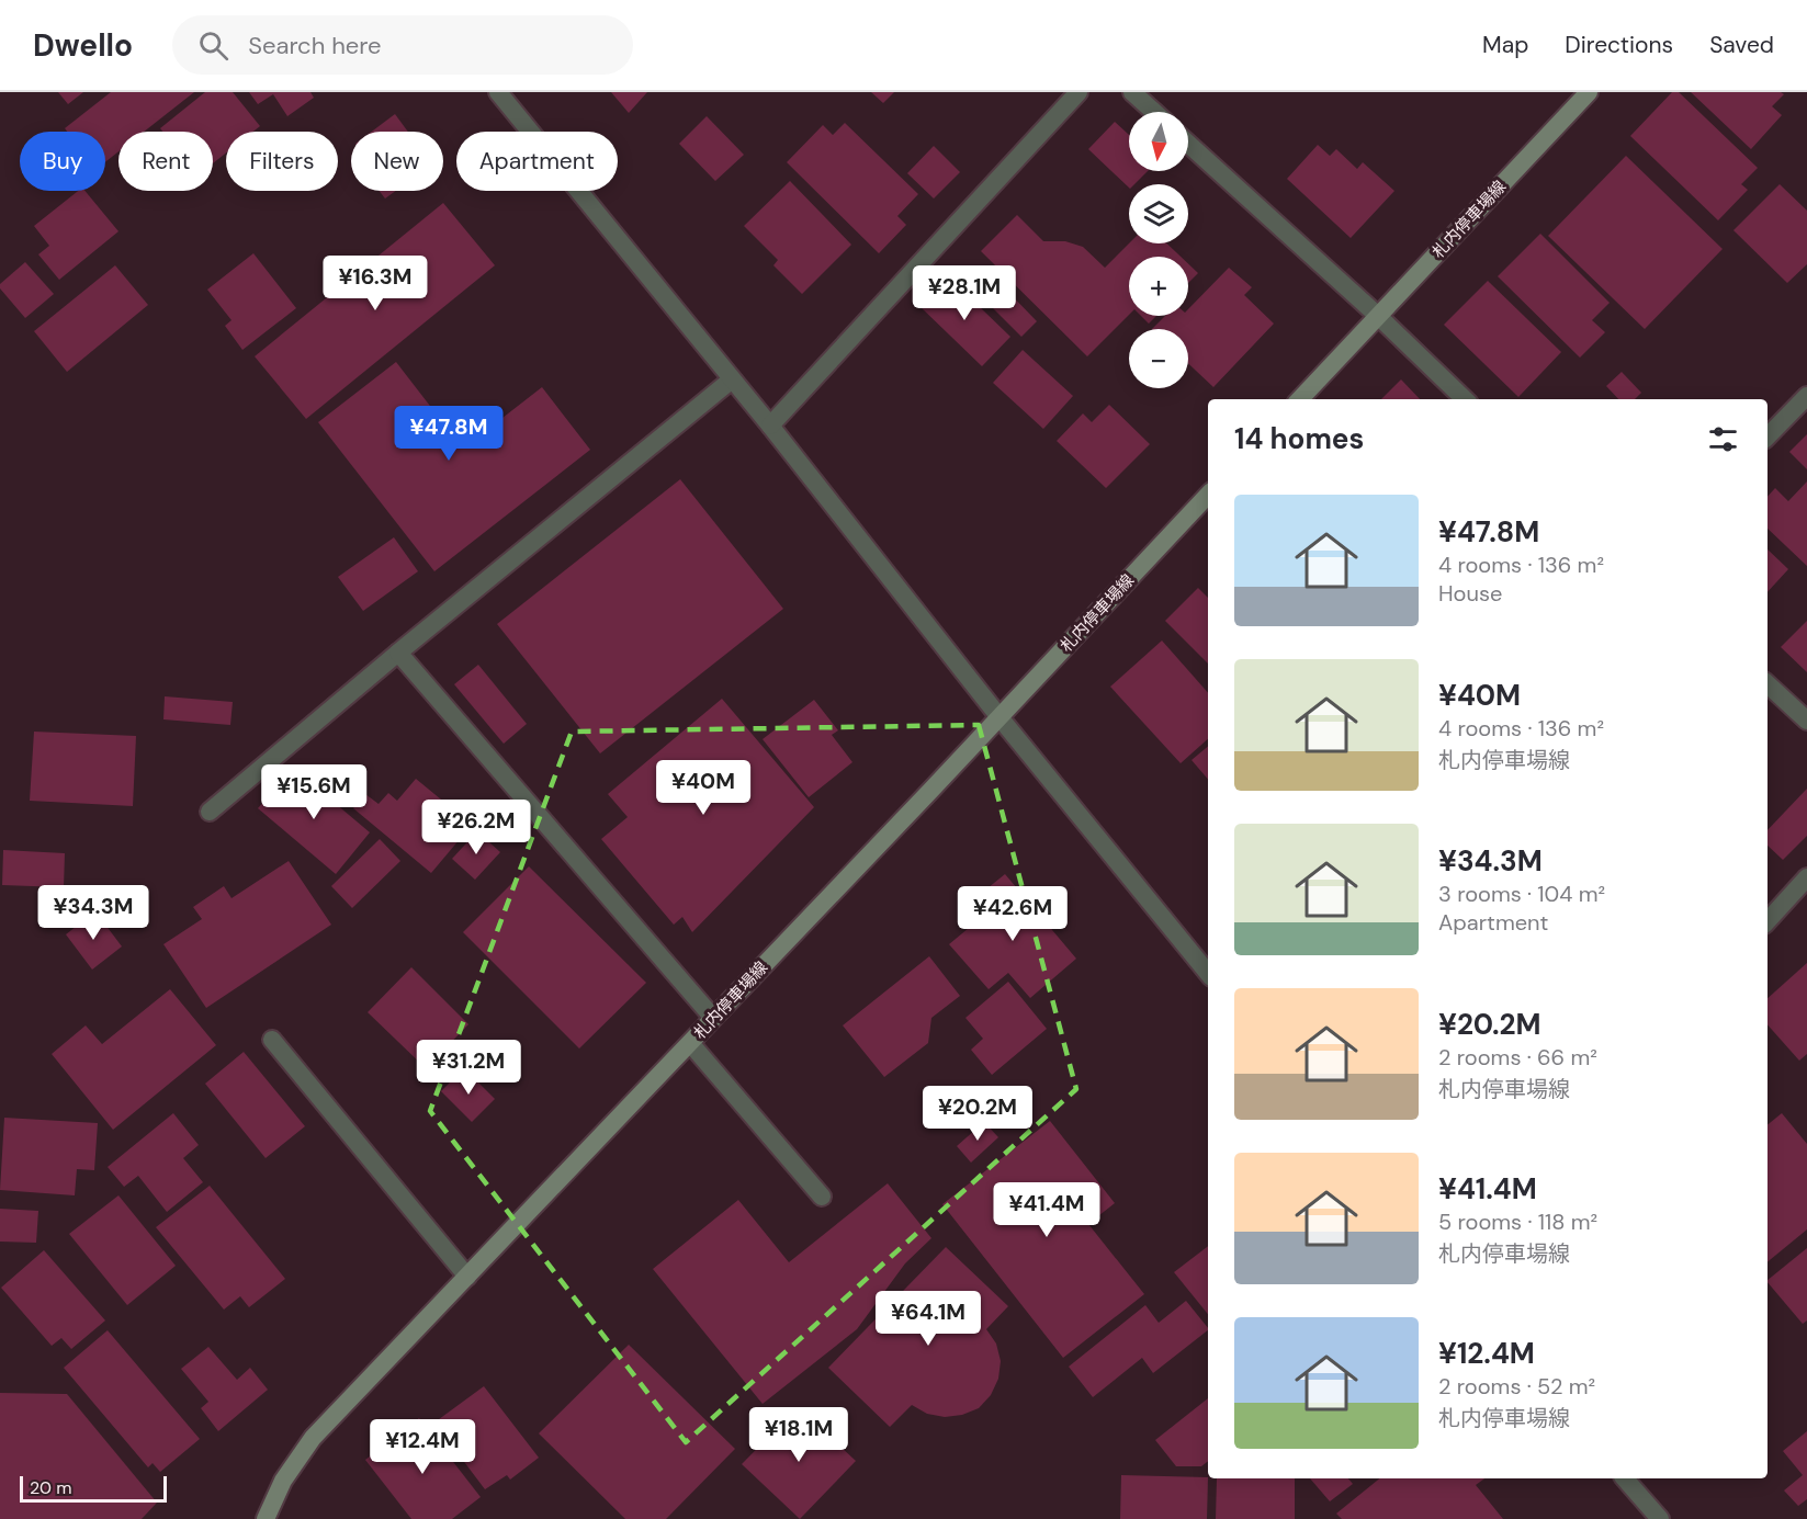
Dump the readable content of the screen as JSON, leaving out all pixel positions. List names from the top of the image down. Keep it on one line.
{"streets":{"main road":["札内停車場線"]},"scale_bar":"20 m","north":"bottom","page":{"header":"Dwello","search":"Search here","nav":["Map","Directions","Saved"],"map_buttons":["+","−"],"chip":["Buy","Rent","Filters","New","Apartment"],"price":["¥16.3M","¥28.1M","¥47.8M","¥40M","¥15.6M","¥26.2M","¥34.3M","¥42.6M","¥31.2M","¥20.2M","¥41.4M","¥64.1M","¥18.1M","¥12.4M"],"heading":"14 homes","list":[{"name":"¥47.8M","note":"4 rooms · 136 m² · House"},{"name":"¥40M","note":"4 rooms · 136 m² · 札内停車場線"},{"name":"¥34.3M","note":"3 rooms · 104 m² · Apartment"},{"name":"¥20.2M","note":"2 rooms · 66 m² · 札内停車場線"},{"name":"¥41.4M","note":"5 rooms · 118 m² · 札内停車場線"},{"name":"¥12.4M","note":"2 rooms · 52 m² · 札内停車場線"}],"scale":"20 m"}}
